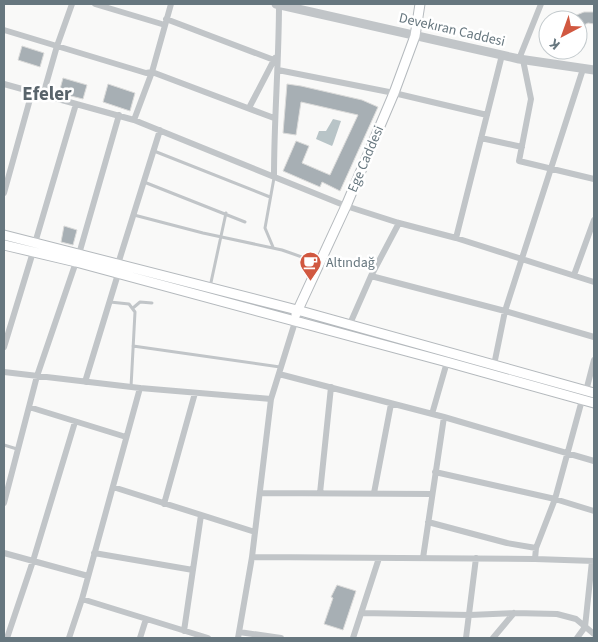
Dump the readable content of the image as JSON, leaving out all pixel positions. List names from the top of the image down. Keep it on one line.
{"streets":{"main road":["Ege Caddesi"],"street":["Devekıran Caddesi"]},"crossings":[["Devekıran Caddesi","Ege Caddesi"]],"districts":["Efeler"],"places":{"cafe":["Altındağ"]},"north":"bottom left"}
